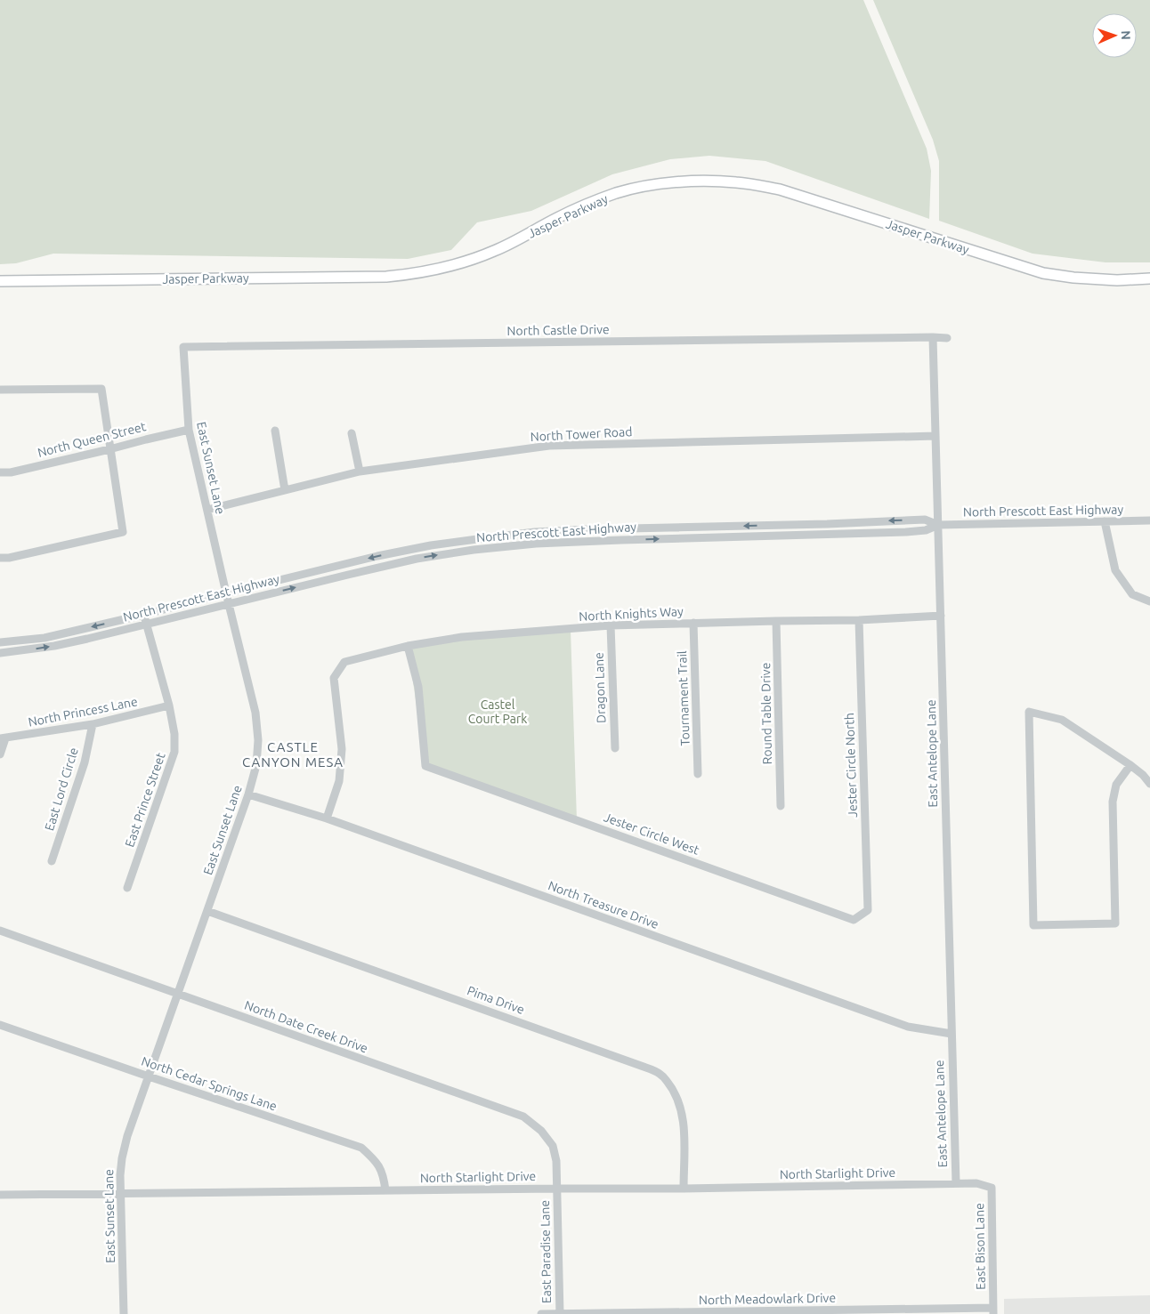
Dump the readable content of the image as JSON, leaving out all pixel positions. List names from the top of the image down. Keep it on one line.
{"streets":{"main road":["Jasper Parkway"],"street":["North Castle Drive","North Tower Road","North Queen Street","East Sunset Lane","North Prescott East Highway","North Knights Way","Dragon Lane","Tournament Trail","North Princess Lane","Round Table Drive","East Antelope Lane","Jester Circle North","East Lord Circle","East Prince Street","Jester Circle West","North Treasure Drive","Pima Drive","North Date Creek Drive","North Cedar Springs Lane","North Starlight Drive","East Bison Lane","East Paradise Lane","North Meadowlark Drive"]},"crossings":[["North Castle Drive","East Sunset Lane"],["North Castle Drive","East Antelope Lane"],["North Tower Road","East Sunset Lane"],["North Tower Road","East Antelope Lane"],["North Queen Street","East Sunset Lane"],["East Sunset Lane","North Prescott East Highway"],["East Sunset Lane","North Treasure Drive"],["East Sunset Lane","Pima Drive"],["East Sunset Lane","North Date Creek Drive"],["East Sunset Lane","North Cedar Springs Lane"],["East Sunset Lane","North Starlight Drive"],["North Prescott East Highway","East Antelope Lane"],["North Prescott East Highway","East Prince Street"],["North Knights Way","Dragon Lane"],["North Knights Way","Tournament Trail"],["North Knights Way","Round Table Drive"],["North Knights Way","East Antelope Lane"],["North Knights Way","Jester Circle North"],["North Knights Way","Jester Circle West"],["North Knights Way","North Treasure Drive"],["North Princess Lane","East Lord Circle"],["North Princess Lane","East Prince Street"],["East Antelope Lane","North Treasure Drive"],["East Antelope Lane","North Starlight Drive"],["East Antelope Lane","East Bison Lane"],["Jester Circle North","Jester Circle West"],["Pima Drive","North Starlight Drive"],["North Date Creek Drive","North Starlight Drive"],["North Date Creek Drive","East Paradise Lane"],["North Cedar Springs Lane","North Starlight Drive"],["North Starlight Drive","East Bison Lane"],["North Starlight Drive","East Paradise Lane"],["East Bison Lane","North Meadowlark Drive"],["East Paradise Lane","North Meadowlark Drive"]],"districts":["CASTLE CANYON MESA"],"parks":["Castel Court Park"],"north":"right"}
